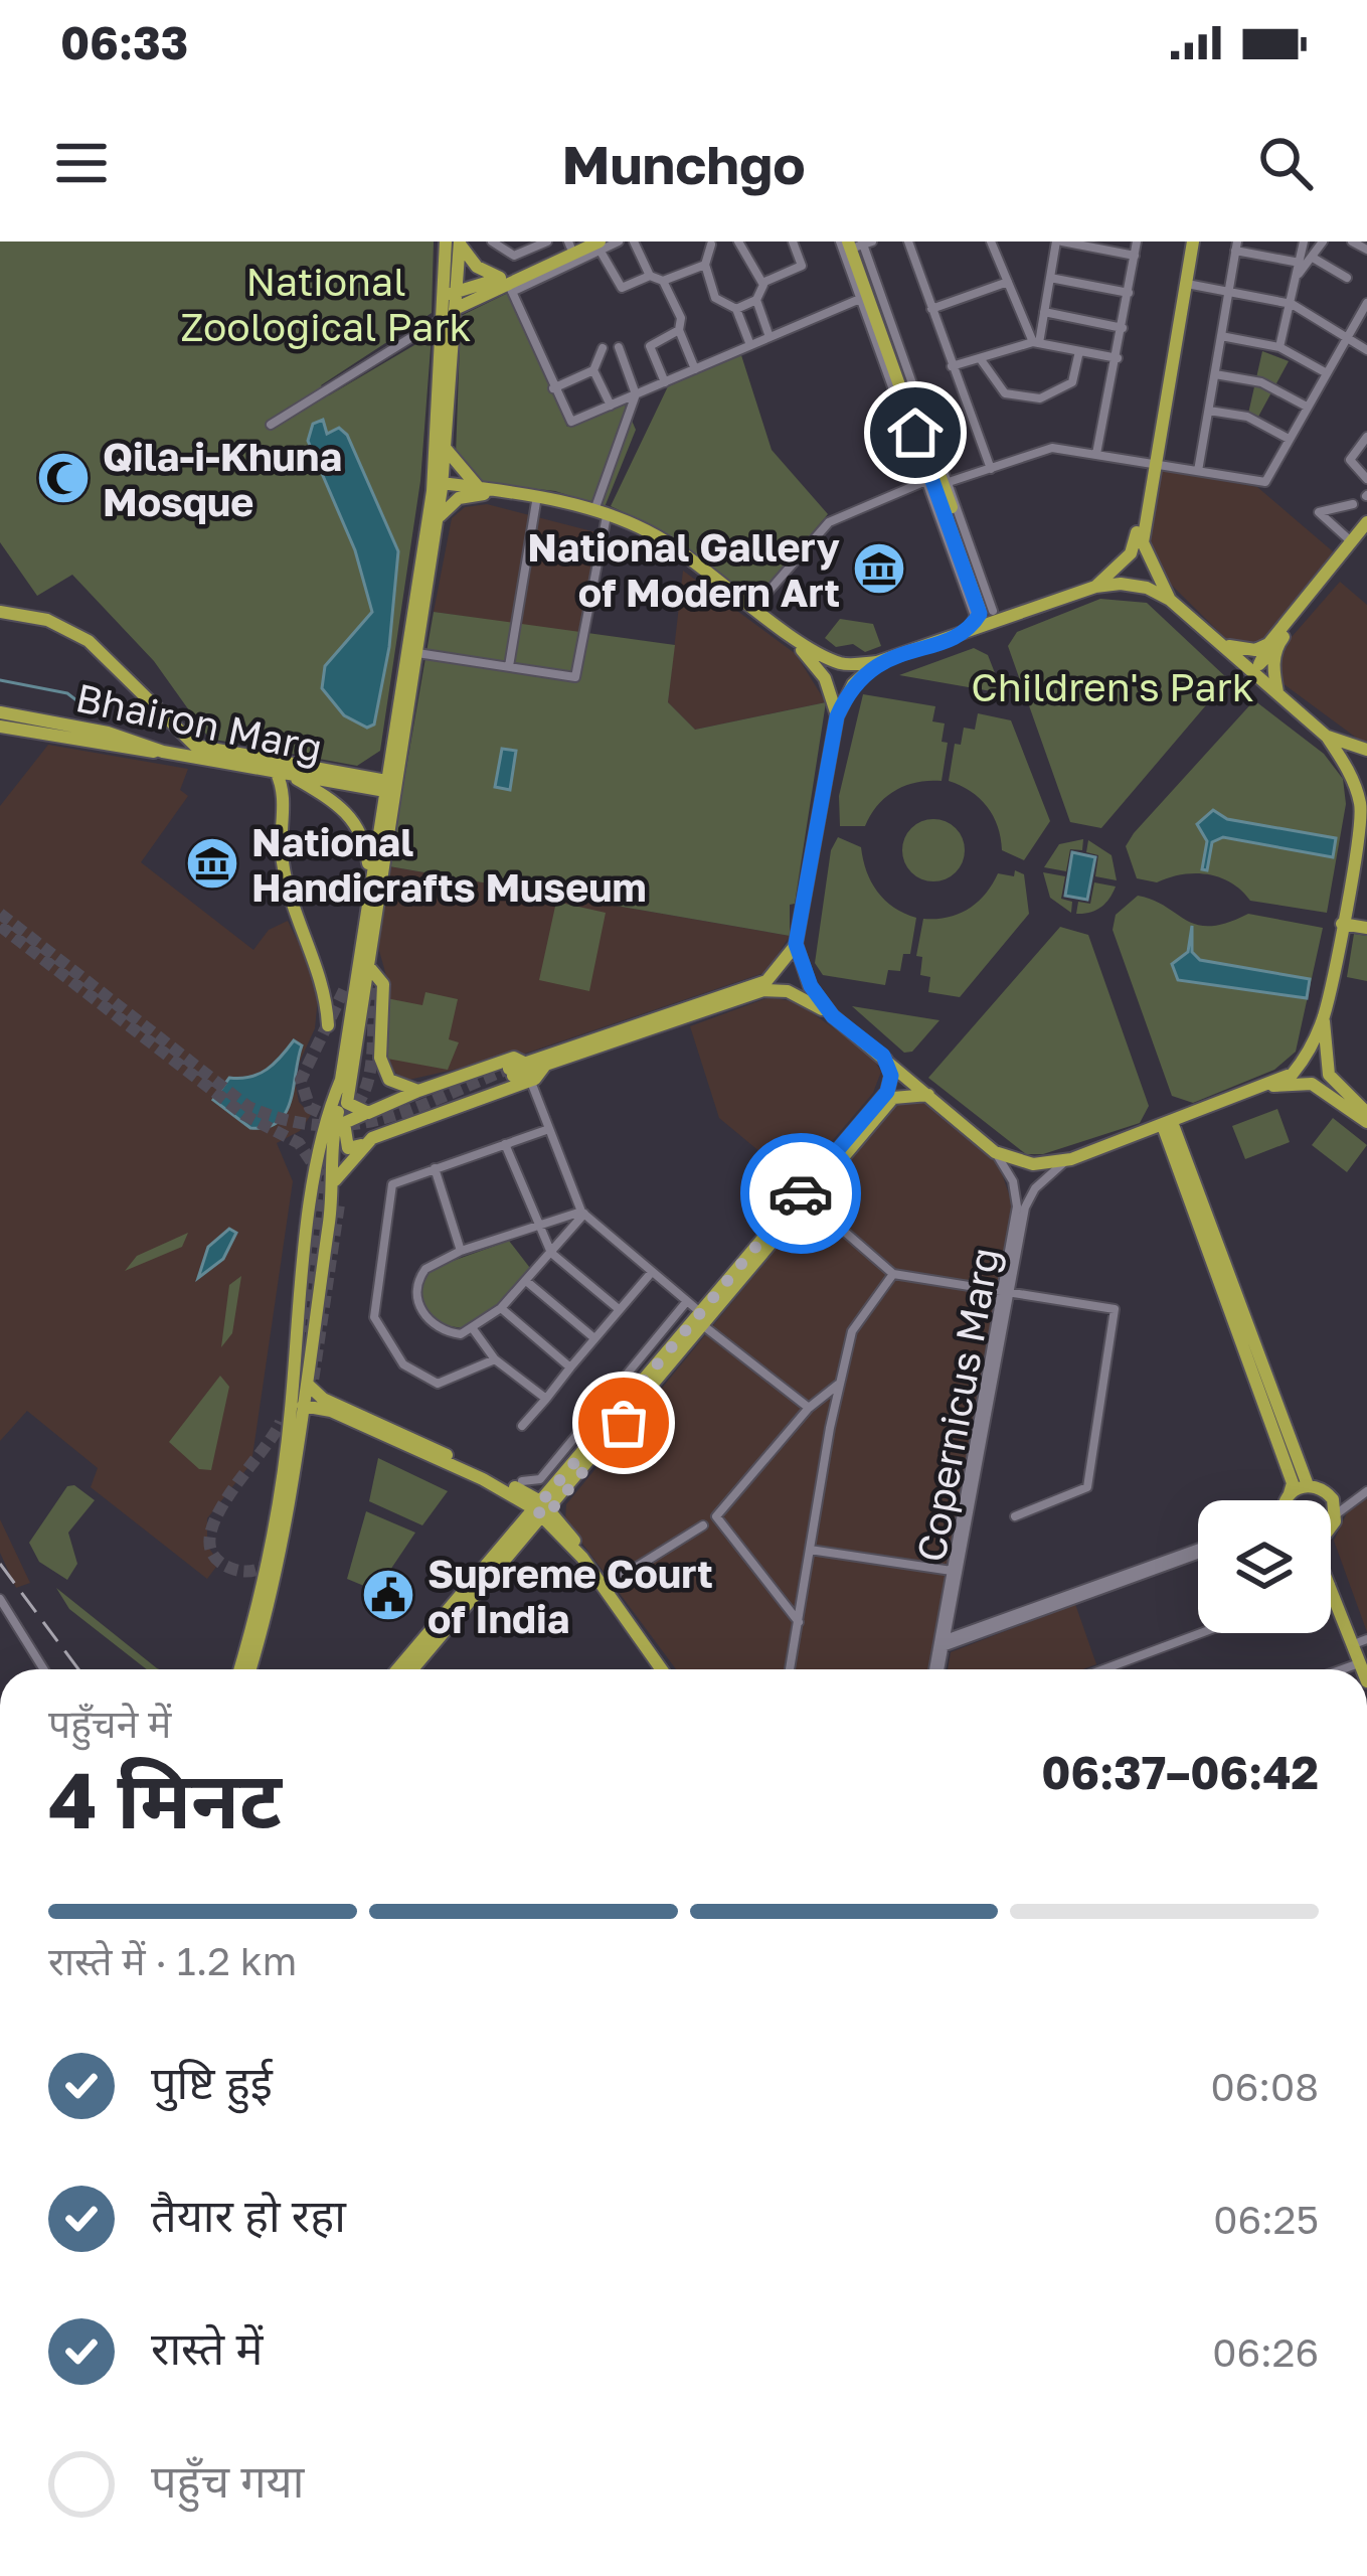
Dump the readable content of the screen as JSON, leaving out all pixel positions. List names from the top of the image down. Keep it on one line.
{"streets":{"main road":["Bhairon Marg"],"street":["Copernicus Marg"]},"parks":["National Zoological Park","Children's Park"],"places":{"mosque":["Qila-i-Khuna Mosque"],"museum":["National Gallery of Modern Art","National Handicrafts Museum"],"public building":["Supreme Court of India"]},"page":{"status":"06:33","header":"Munchgo","heading":["4 मिनट","पहुँचने में","06:37–06:42"],"bar":"रास्ते में · 1.2 km","list":[["पुष्टि हुई","06:08"],["तैयार हो रहा","06:25"],["रास्ते में","06:26"],"पहुँच गया"]}}
